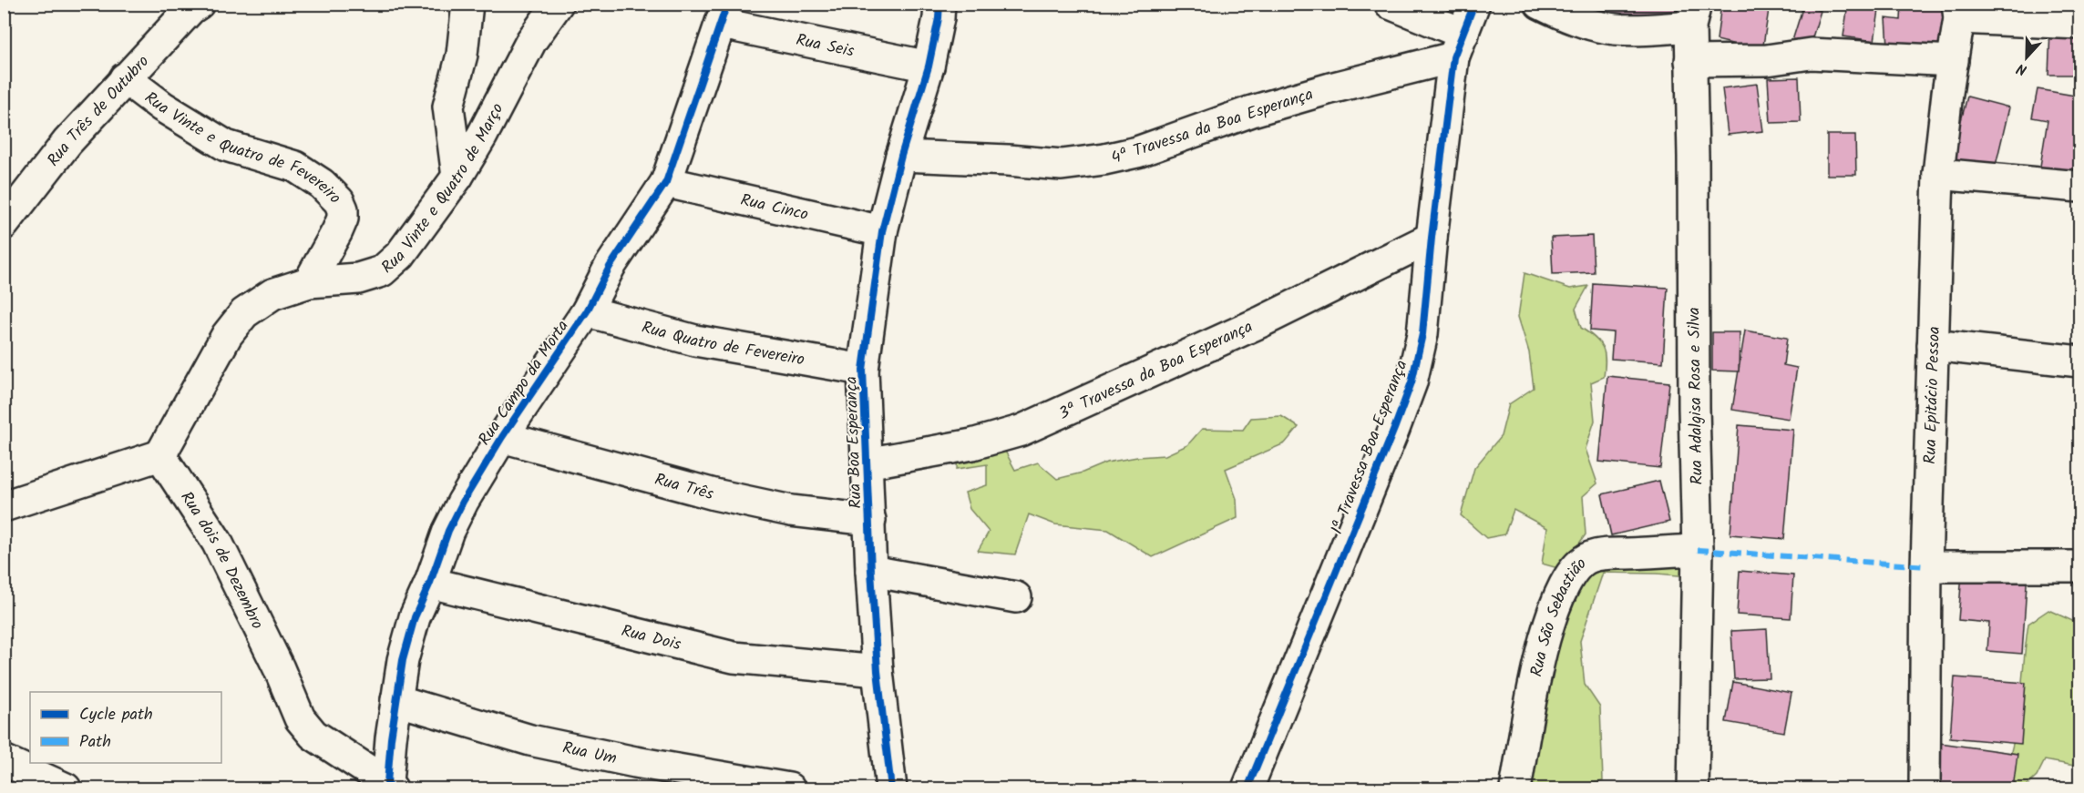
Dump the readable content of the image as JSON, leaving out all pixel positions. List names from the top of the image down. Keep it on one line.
{"streets":{"street":["Rua Seis","Rua Três de Outubro","4ª Travessa da Boa Esperança","Rua Vinte e Quatro de Fevereiro","Rua Vinte e Quatro de Março","Rua Cinco","Rua Quatro de Fevereiro","3ª Travessa da Boa Esperança","Rua Campo da Morta","Rua Adalgisa Rosa e Silva","Rua Epitácio Pessoa","Rua Boa Esperança","1ª Travessa Boa Esperança","Rua Três","Rua dois de Dezembro","Rua São Sebastião","Rua Dois","Rua Um"]},"crossings":[["Rua Seis","Rua Campo da Morta"],["Rua Seis","Rua Boa Esperança"],["Rua Três de Outubro","Rua Vinte e Quatro de Fevereiro"],["4ª Travessa da Boa Esperança","Rua Boa Esperança"],["4ª Travessa da Boa Esperança","1ª Travessa Boa Esperança"],["Rua Vinte e Quatro de Fevereiro","Rua Vinte e Quatro de Março"],["Rua Vinte e Quatro de Março","Rua dois de Dezembro"],["Rua Cinco","Rua Campo da Morta"],["Rua Cinco","Rua Boa Esperança"],["Rua Quatro de Fevereiro","Rua Campo da Morta"],["Rua Quatro de Fevereiro","Rua Boa Esperança"],["3ª Travessa da Boa Esperança","Rua Boa Esperança"],["3ª Travessa da Boa Esperança","1ª Travessa Boa Esperança"],["Rua Campo da Morta","Rua Três"],["Rua Campo da Morta","Rua dois de Dezembro"],["Rua Campo da Morta","Rua Dois"],["Rua Campo da Morta","Rua Um"],["Rua Adalgisa Rosa e Silva","Rua São Sebastião"],["Rua Boa Esperança","Rua Três"],["Rua Boa Esperança","Rua Dois"]],"legend":["Cycle path","Path"],"north":"bottom"}
